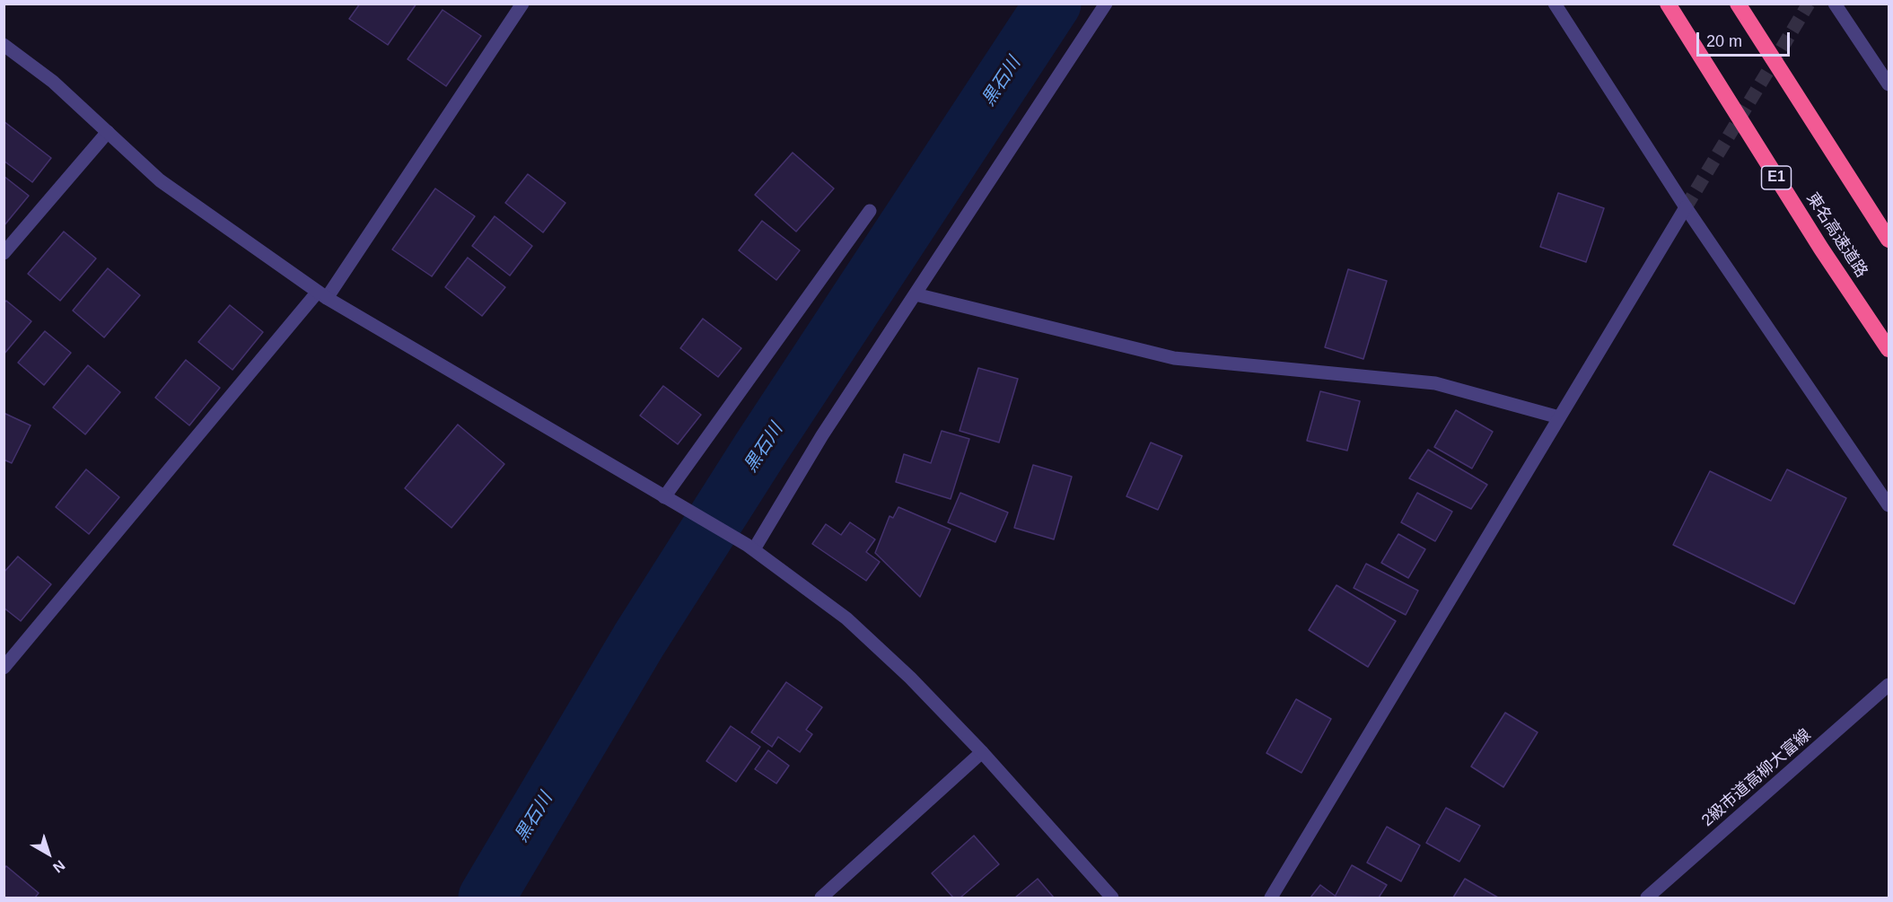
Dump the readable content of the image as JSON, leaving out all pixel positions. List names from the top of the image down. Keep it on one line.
{"streets":{"highway":["E1","東名高速道路"],"street":["2級市道高柳大富線"]},"water":["黒石川"],"scale_bar":"20 m","north":"bottom right"}
